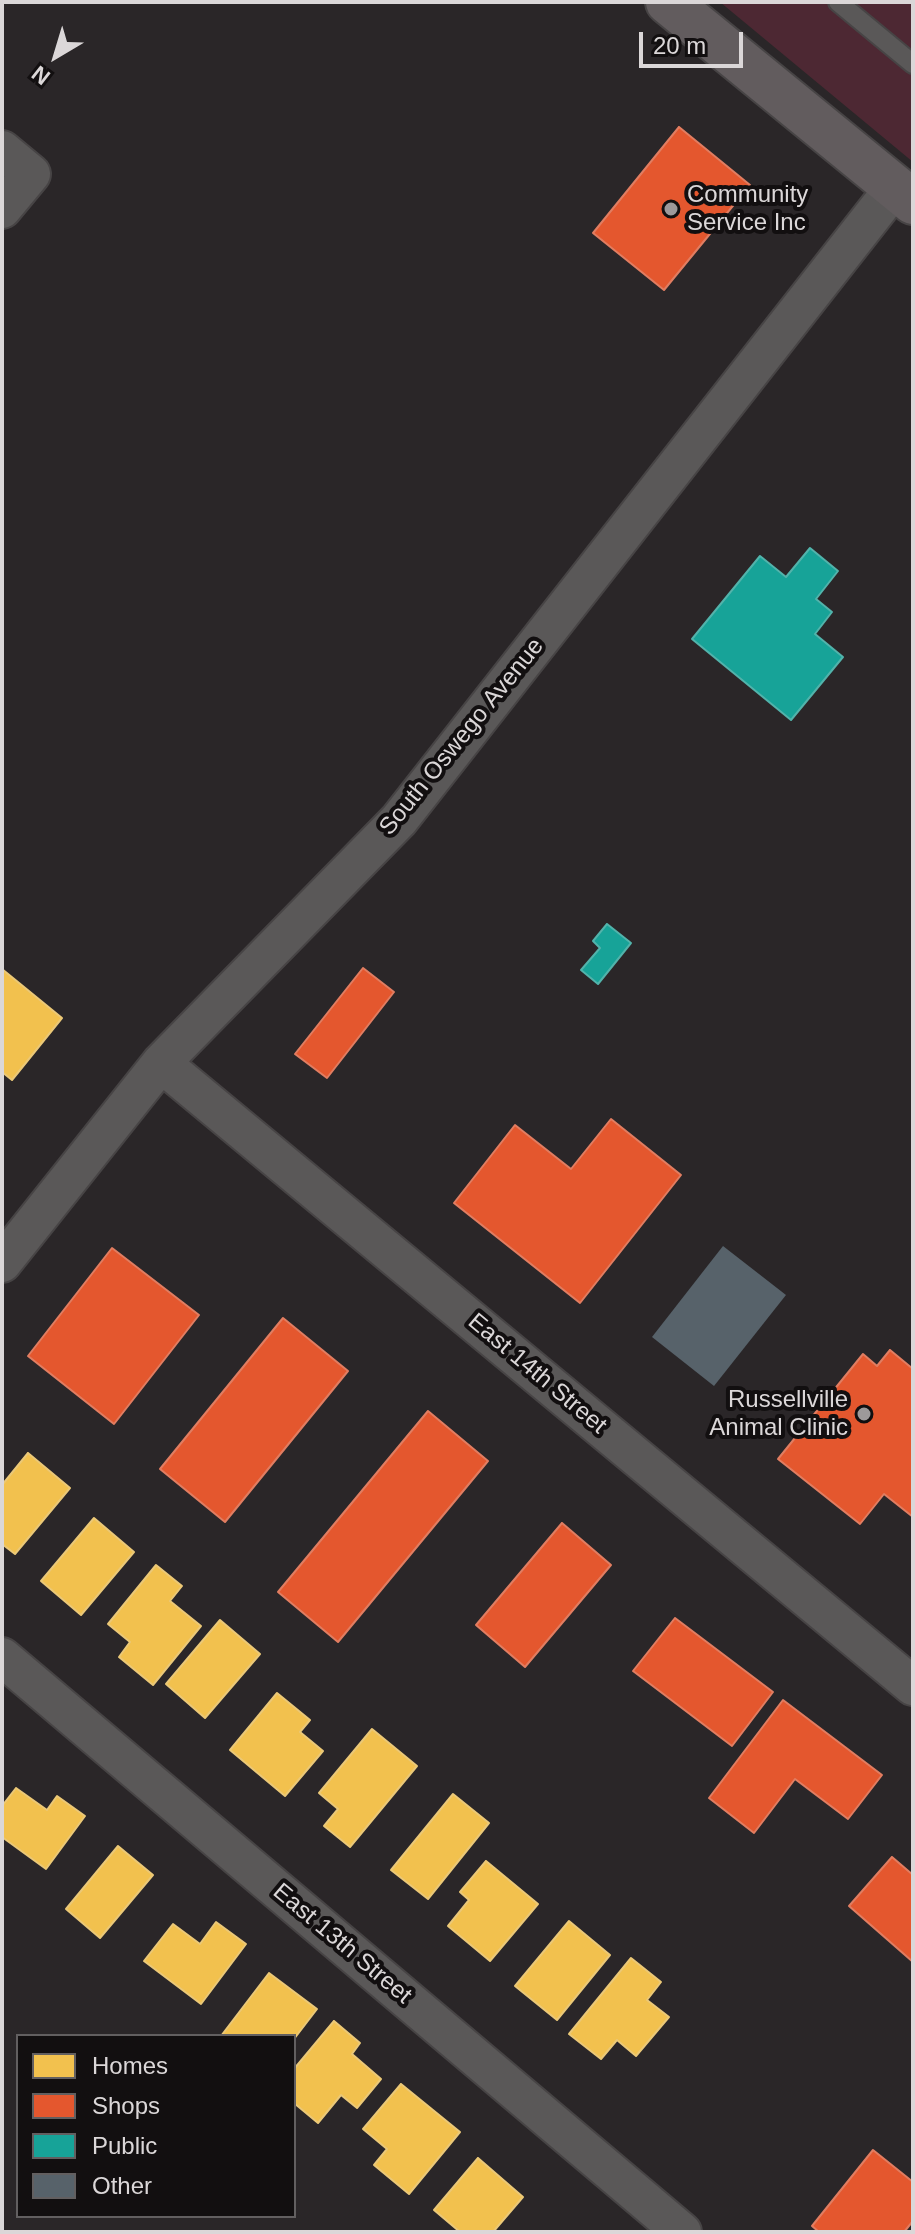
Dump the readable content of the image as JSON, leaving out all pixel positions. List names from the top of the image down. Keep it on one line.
{"streets":{"street":["South Oswego Avenue","East 14th Street","East 13th Street"]},"crossings":[["South Oswego Avenue","East 14th Street"]],"places":["Community Service Inc","Russellville Animal Clinic"],"legend":["Homes","Shops","Public","Other"],"scale_bar":"20 m","north":"bottom left"}
